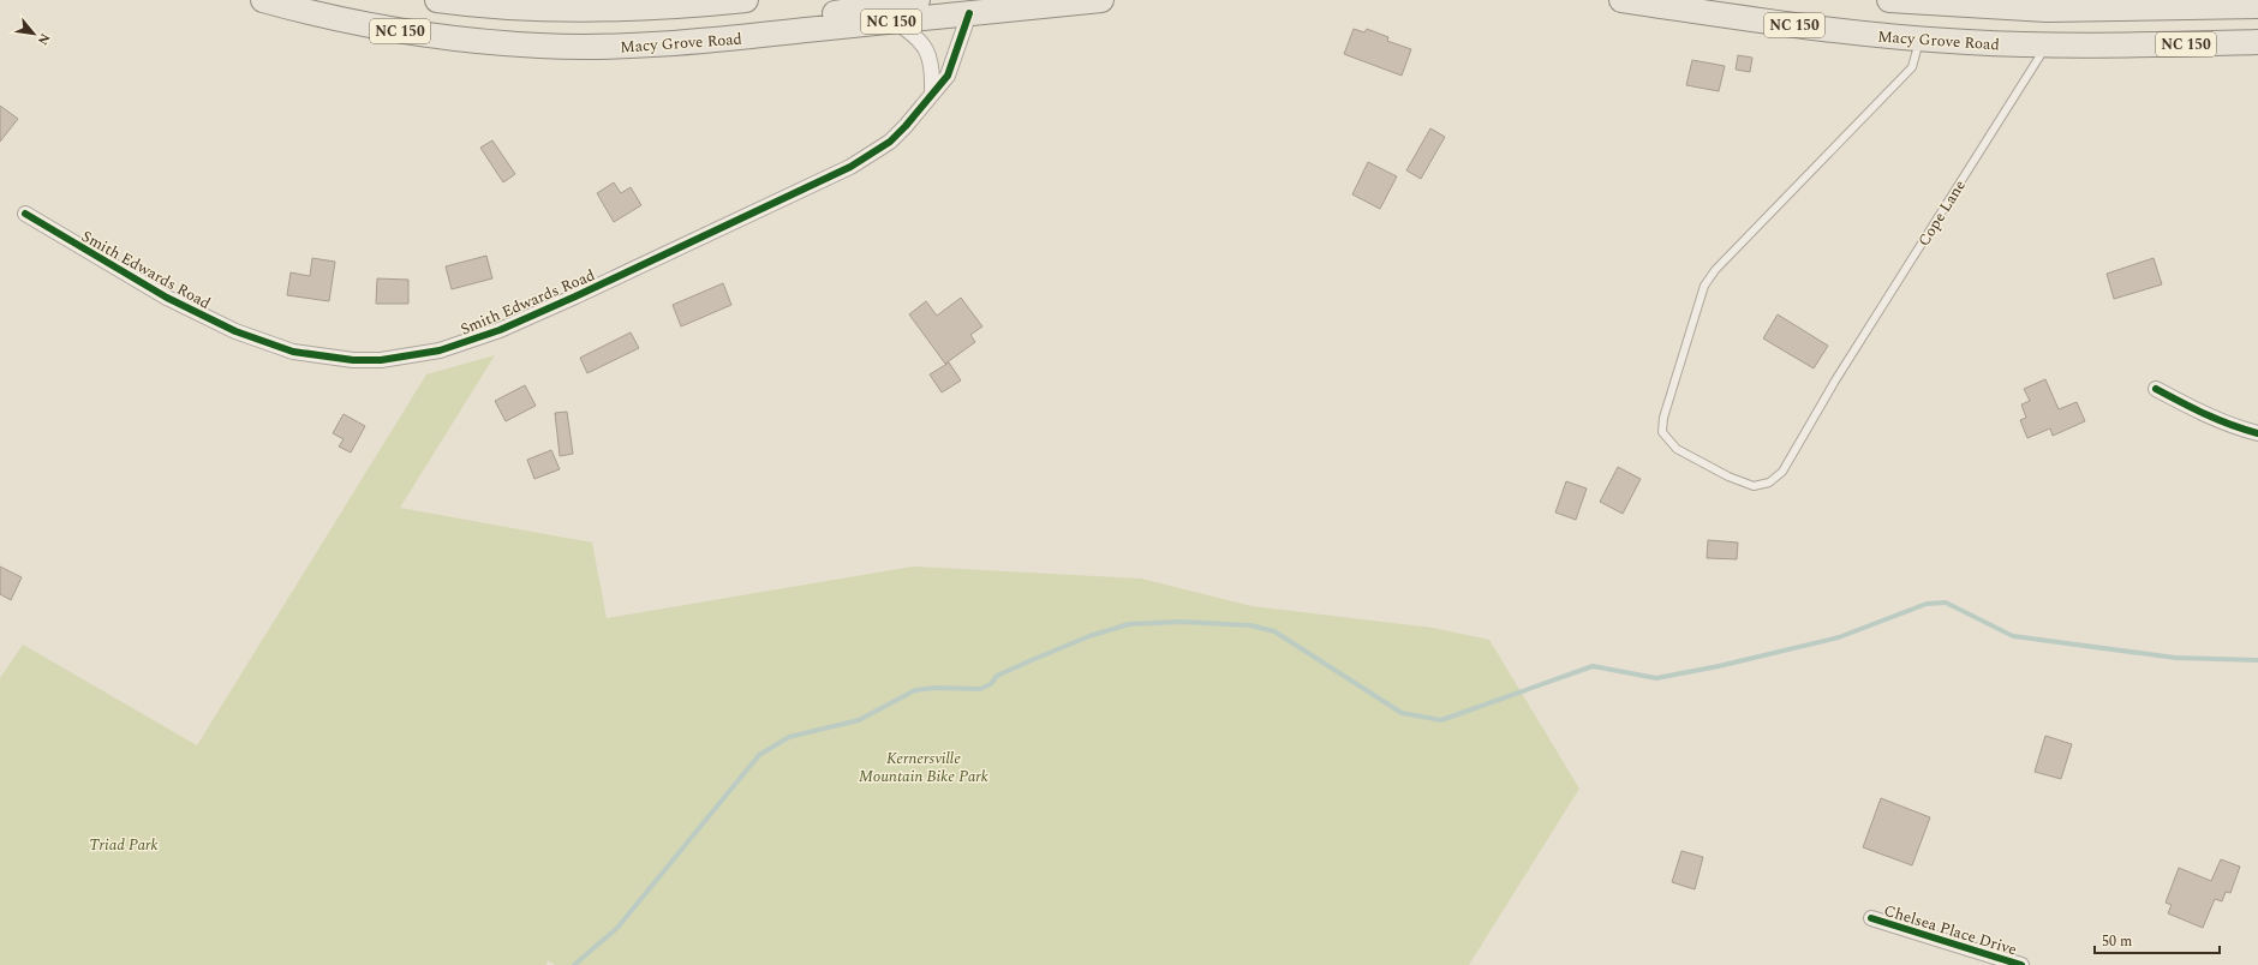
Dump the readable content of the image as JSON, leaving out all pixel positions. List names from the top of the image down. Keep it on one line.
{"streets":{"main road":["NC 150","Macy Grove Road"],"street":["Smith Edwards Road","Chelsea Place Drive"],"lane":["Cope Lane"]},"crossings":[["Macy Grove Road","Cope Lane"],["Macy Grove Road","Smith Edwards Road"]],"parks":["Kernersville Mountain Bike Park","Triad Park"],"scale_bar":"50 m","north":"bottom right"}
